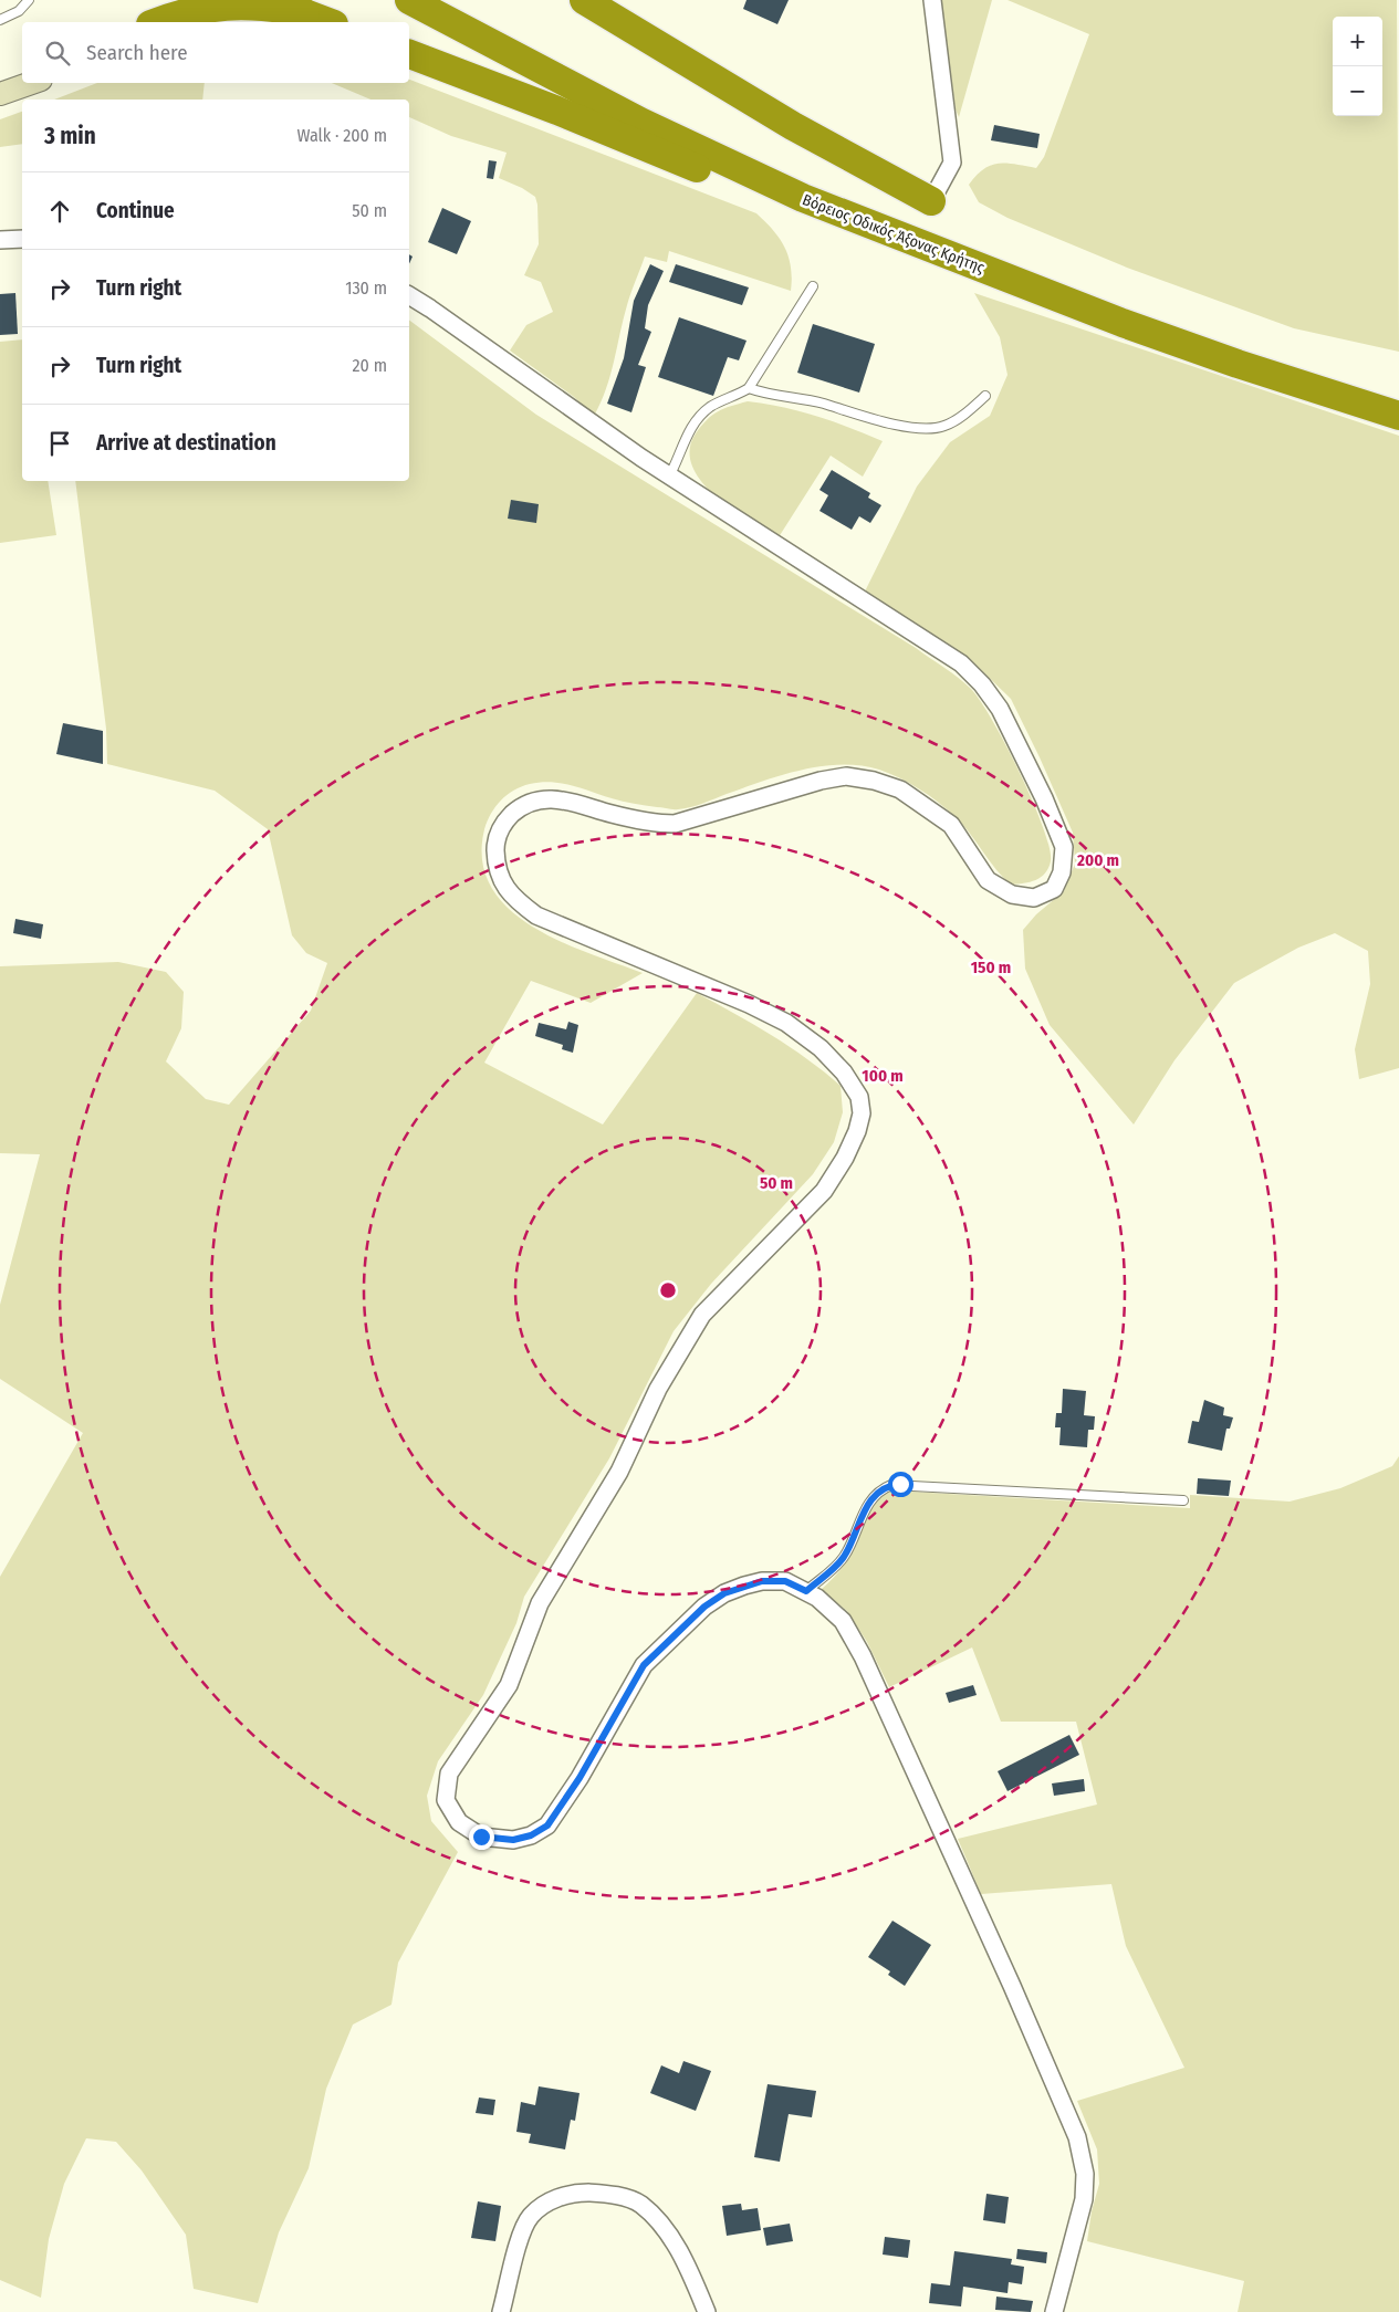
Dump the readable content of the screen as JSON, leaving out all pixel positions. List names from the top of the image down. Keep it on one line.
{"streets":{"highway":["Βόρειος Οδικός Άξονας Κρήτης"]},"page":{"map_buttons":["+","−"],"search":"Search here","heading":["3 min","Walk · 200 m"],"list":[["Continue","50 m"],["Turn right","130 m"],["Turn right","20 m"],"Arrive at destination"]},"rings":["200 m","150 m","100 m","50 m"]}
